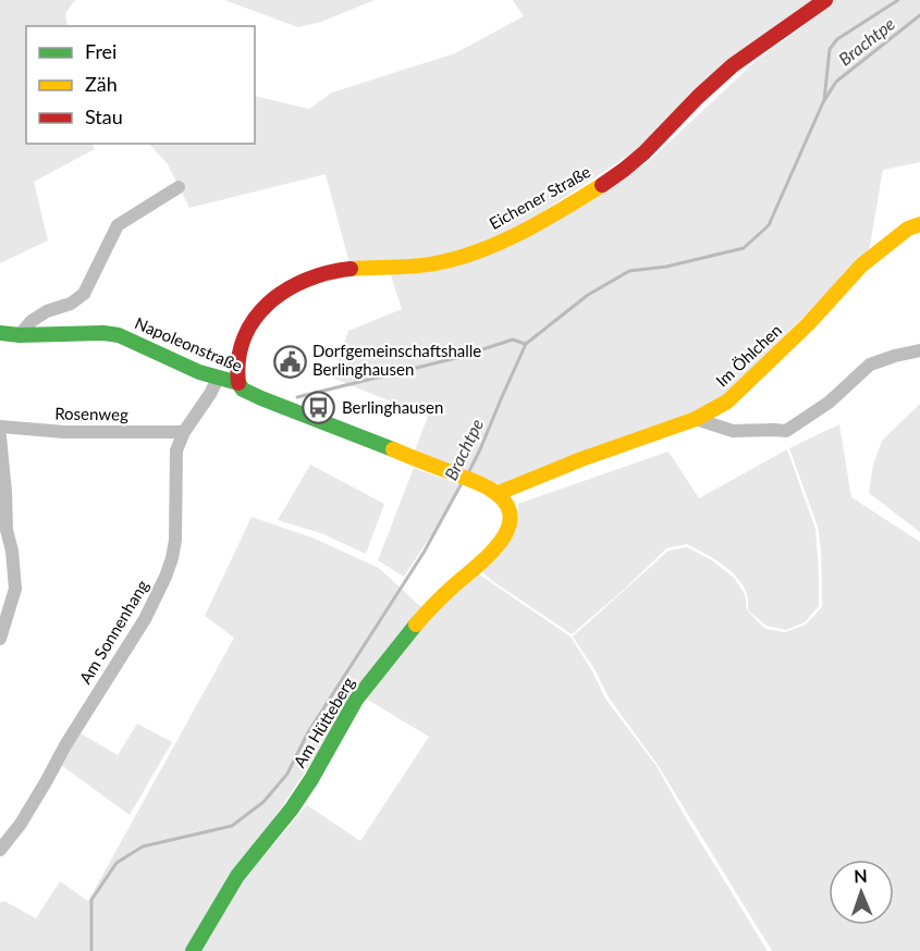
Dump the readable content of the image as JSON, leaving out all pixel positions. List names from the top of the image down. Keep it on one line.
{"streets":{"main road":["Eichener Straße","Napoleonstraße","Im Öhlchen","Am Hütteberg"],"street":["Rosenweg","Am Sonnenhang"]},"crossings":[["Eichener Straße","Napoleonstraße"],["Napoleonstraße","Im Öhlchen"],["Napoleonstraße","Am Sonnenhang"],["Napoleonstraße","Am Hütteberg"],["Im Öhlchen","Am Hütteberg"],["Rosenweg","Am Sonnenhang"]],"water":["Brachtpe"],"places":{"public building":["Dorfgemeinschaftshalle Berlinghausen"],"bus stop":["Berlinghausen"]},"legend":["Frei","Zäh","Stau"],"north":"top"}
